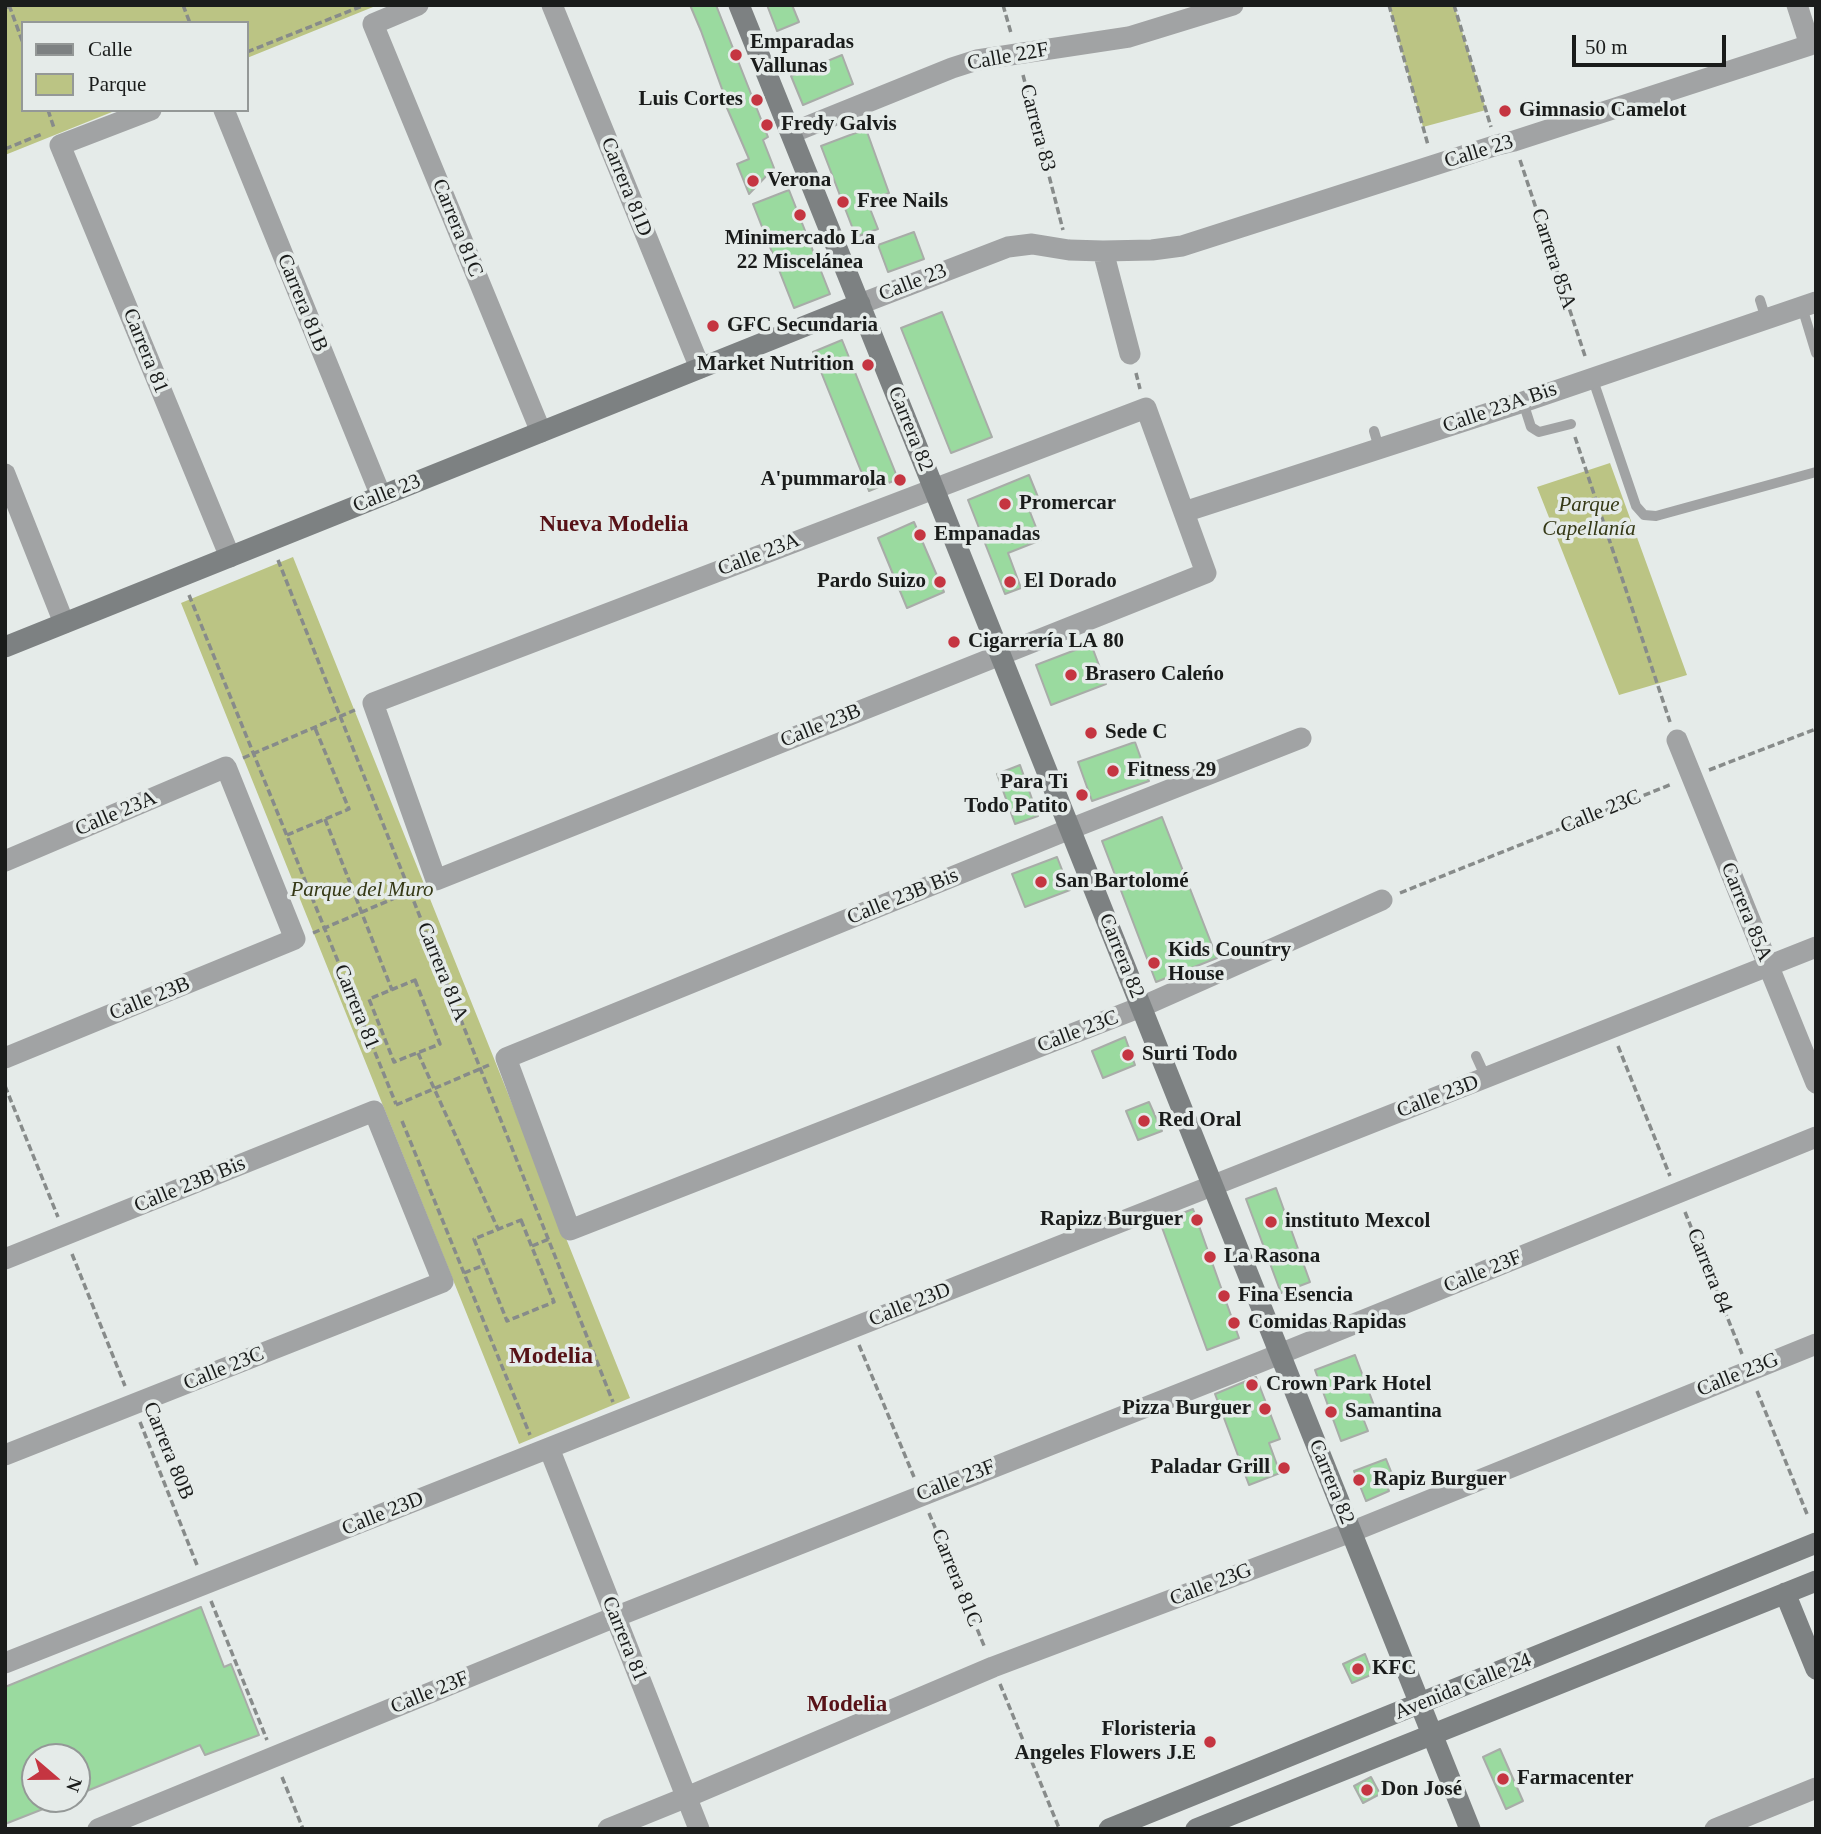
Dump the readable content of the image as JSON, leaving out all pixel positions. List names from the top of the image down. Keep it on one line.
{"streets":{"street":["Calle 22F","Calle 23","Carrera 81D","Carrera 81C","Carrera 85A","Carrera 81B","Carrera 81","Calle 23A Bis","Carrera 82","Calle 23A","Calle 23B","Calle 23C","Calle 23B Bis","Calle 23D","Calle 23F","Calle 23G","Avenida Calle 24"],"path":["Carrera 83","Carrera 81A","Carrera 84","Carrera 80B"]},"crossings":[["Calle 22F","Carrera 83"],["Calle 22F","Carrera 82"],["Carrera 83","Calle 23"],["Calle 23","Carrera 81D"],["Calle 23","Carrera 81C"],["Calle 23","Carrera 85A"],["Calle 23","Carrera 81B"],["Calle 23","Carrera 81"],["Calle 23","Carrera 82"],["Calle 23","Carrera 81A"],["Carrera 81C","Calle 23D"],["Carrera 81C","Calle 23F"],["Carrera 81C","Calle 23G"],["Carrera 85A","Calle 23A Bis"],["Carrera 85A","Calle 23C"],["Carrera 85A","Calle 23D"],["Carrera 81","Calle 23D"],["Carrera 81","Calle 23F"],["Carrera 81","Calle 23G"],["Calle 23A Bis","Calle 23B"],["Carrera 82","Calle 23A"],["Carrera 82","Calle 23B"],["Carrera 82","Calle 23C"],["Carrera 82","Calle 23B Bis"],["Carrera 82","Calle 23D"],["Carrera 82","Calle 23F"],["Carrera 82","Calle 23G"],["Carrera 82","Avenida Calle 24"],["Calle 23C","Calle 23B Bis"],["Calle 23C","Carrera 80B"],["Calle 23B Bis","Carrera 80B"],["Carrera 81A","Calle 23D"],["Calle 23D","Carrera 84"],["Calle 23D","Carrera 80B"],["Carrera 84","Calle 23F"],["Carrera 84","Calle 23G"],["Calle 23F","Carrera 80B"]],"districts":["Nueva Modelia","Modelia","Modelia"],"parks":["Parque Capellanía","Parque del Muro"],"places":["Emparadas Vallunas","Luis Cortes","Gimnasio Camelot","Fredy Galvis","Verona","Free Nails","Minimercado La 22 Miscelánea","GFC Secundaria","Market Nutrition","A'pummarola","Promercar","Empanadas","Pardo Suizo","El Dorado","Cigarrería LA 80","Brasero Caleńo","Sede C","Fitness 29","Para Ti Todo Patito","San Bartolomé","Kids Country House","Surti Todo","Red Oral","Rapizz Burguer","instituto Mexcol","La Rasona","Fina Esencia","Comidas Rapidas","Crown Park Hotel","Pizza Burguer","Samantina","Paladar Grill","Rapiz Burguer","KFC","Floristeria Angeles Flowers J.E","Farmacenter","Don José"],"legend":["Calle","Parque"],"scale_bar":"50 m","north":"right"}
